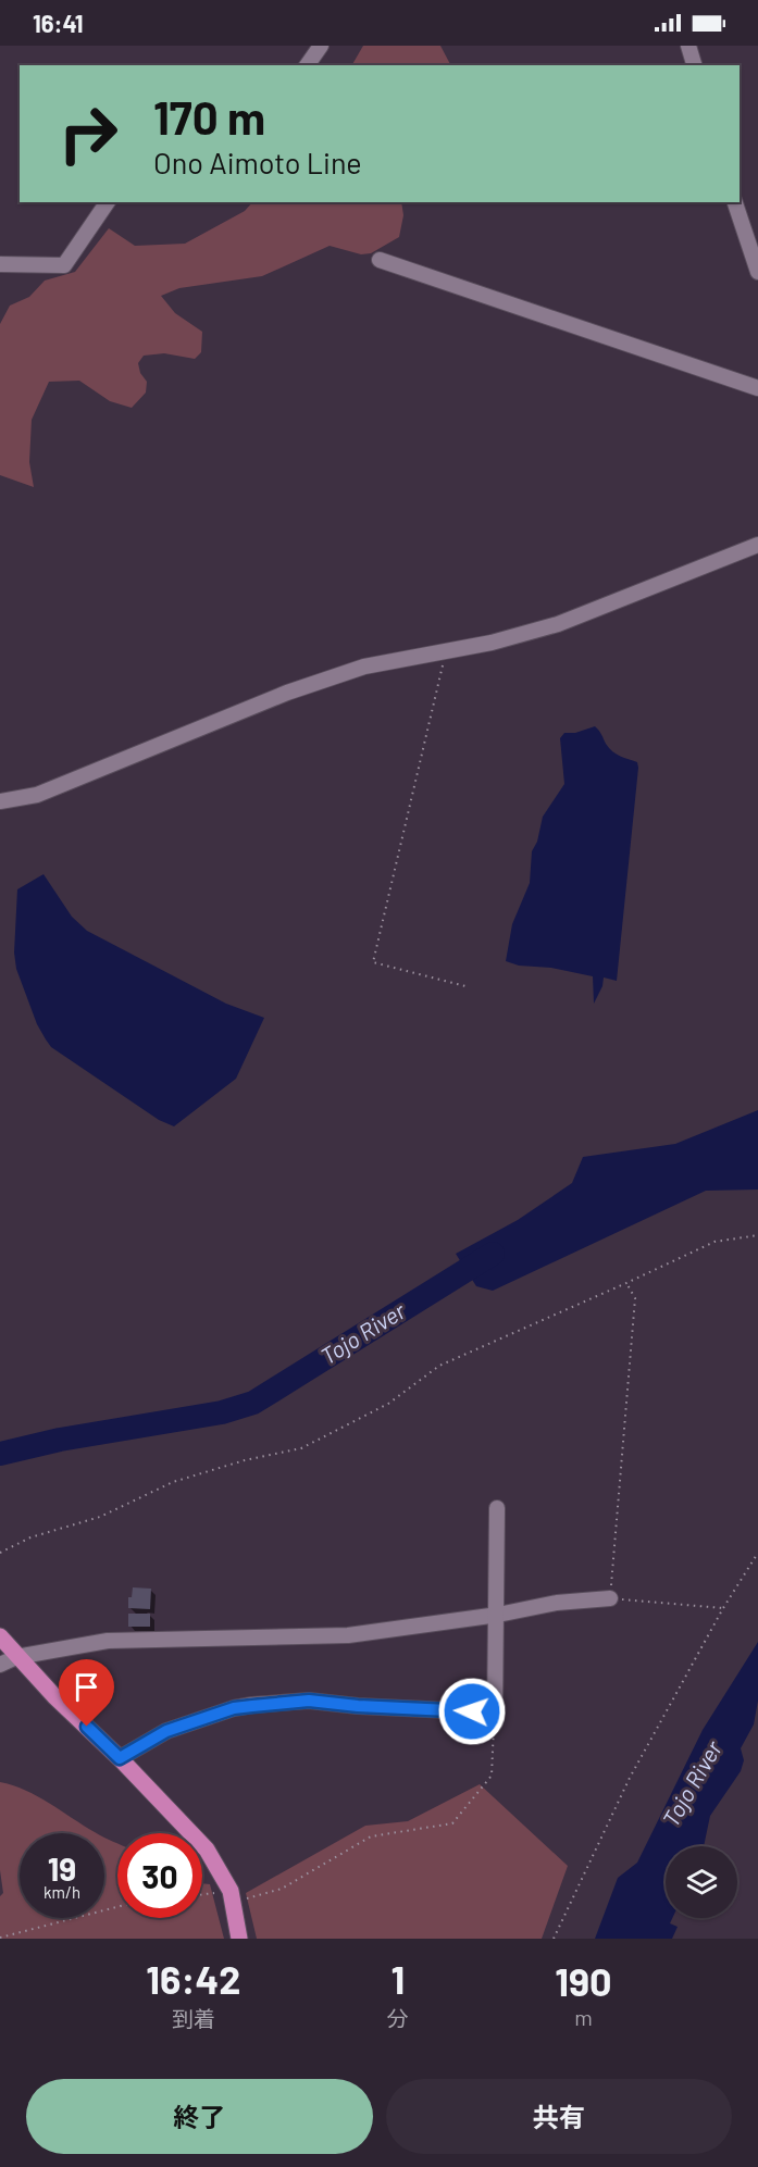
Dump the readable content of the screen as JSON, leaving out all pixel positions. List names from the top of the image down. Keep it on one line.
{"water":["Tojo River"],"page":{"status":"16:41","turn":["170 m","Ono Aimoto Line"],"speed":"19 km/h","limit":"30","eta":["16:42","到着","1","分","190","m"],"buttons":["終了","共有"]}}
